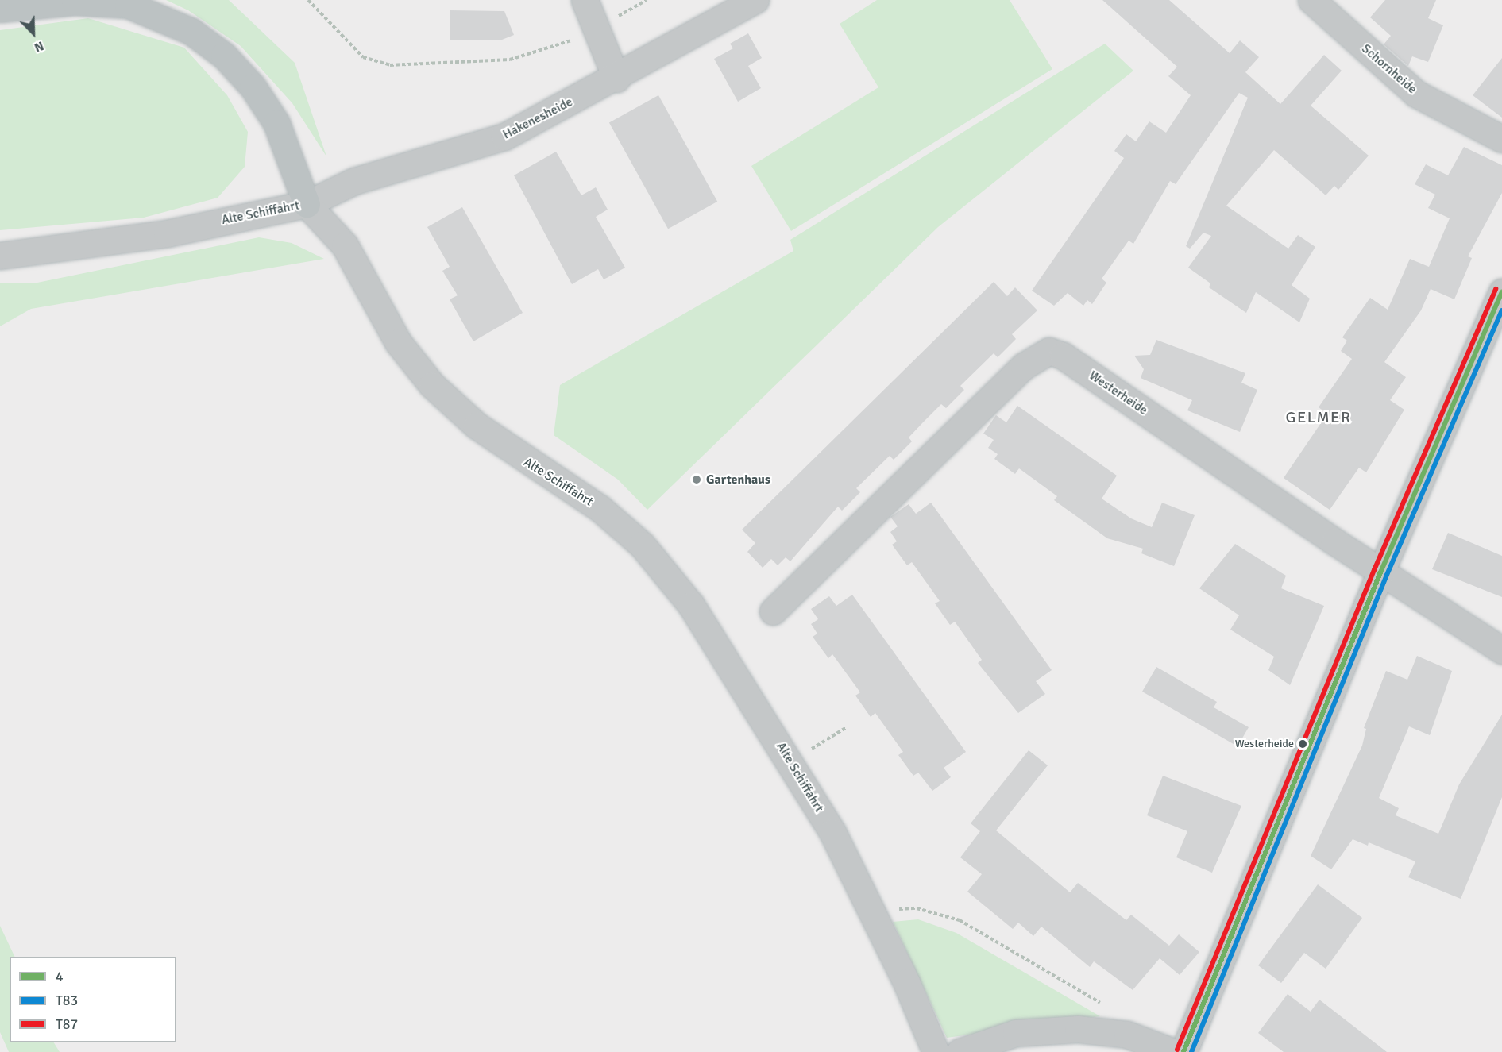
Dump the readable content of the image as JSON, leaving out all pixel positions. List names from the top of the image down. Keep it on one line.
{"streets":{"street":["Schornheide","Hakenesheide","Alte Schiffahrt","Westerheide"]},"crossings":[["Hakenesheide","Alte Schiffahrt"]],"districts":["GELMER"],"places":["Gartenhaus","Westerheide"],"lines":["transit line T87","transit line 4","transit line T83"],"legend":["4","T83","T87"],"north":"bottom right"}
